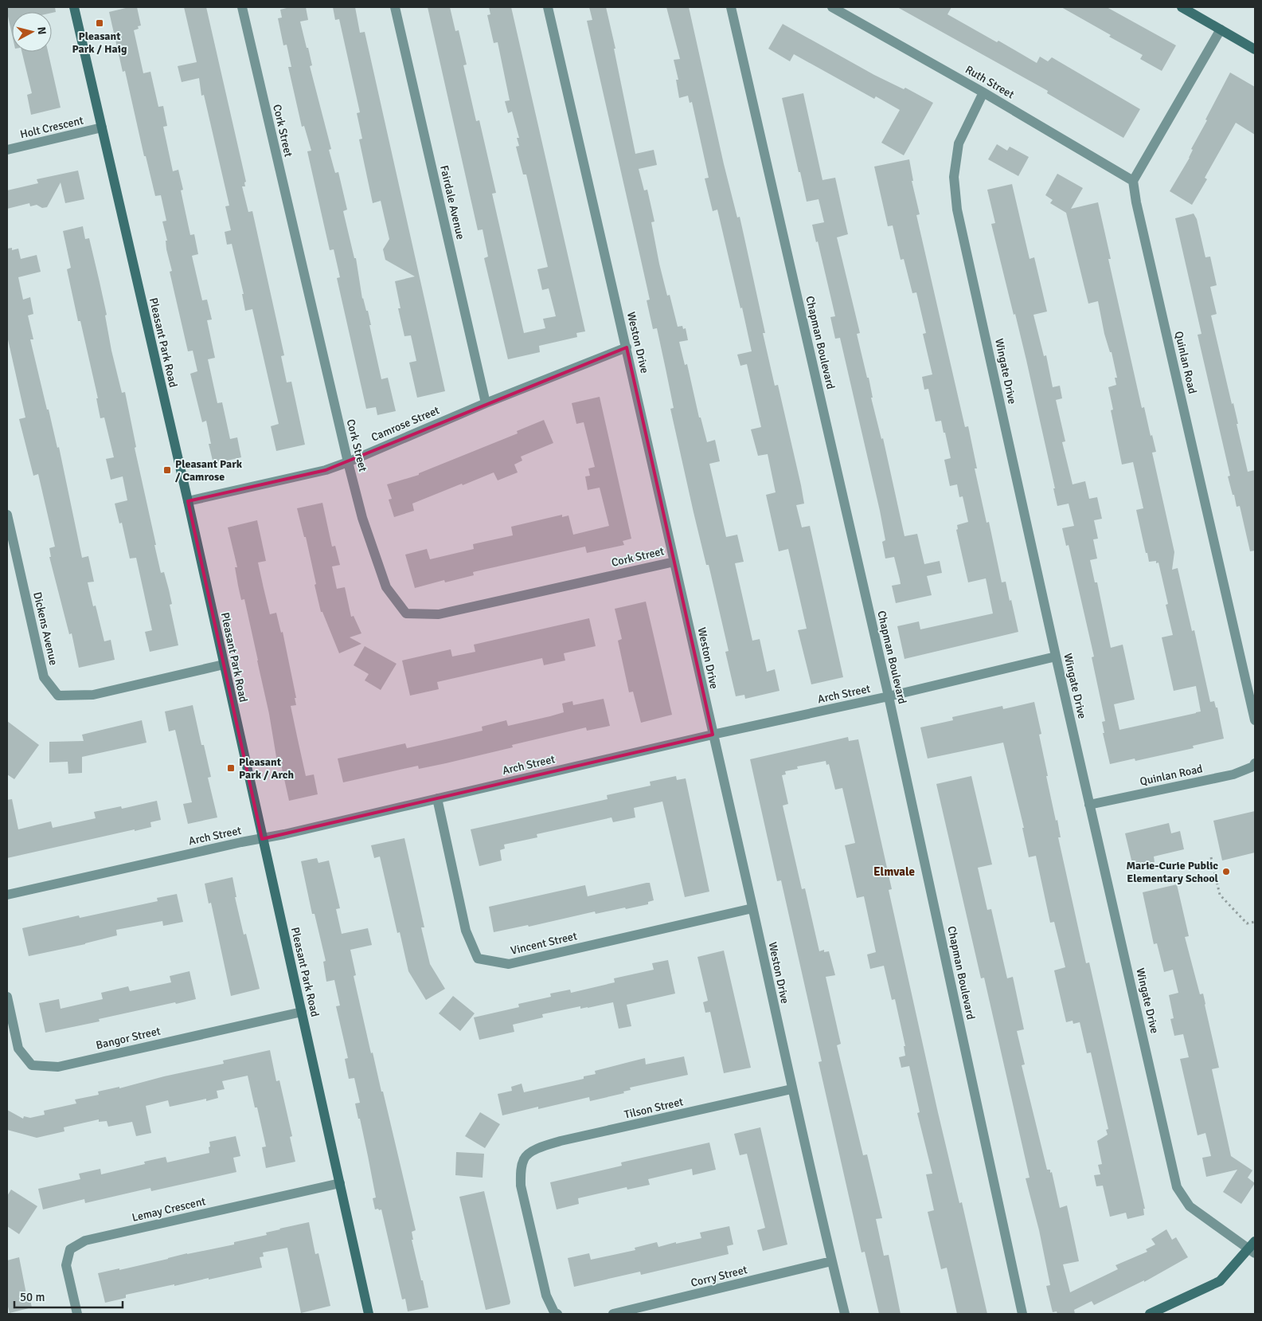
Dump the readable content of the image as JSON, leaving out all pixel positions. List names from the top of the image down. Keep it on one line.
{"streets":{"street":["Ruth Street","Holt Crescent","Cork Street","Fairdale Avenue","Pleasant Park Road","Weston Drive","Chapman Boulevard","Quinlan Road","Wingate Drive","Camrose Street","Dickens Avenue","Arch Street","Vincent Street","Bangor Street","Tilson Street","Lemay Crescent","Corry Street"]},"crossings":[["Ruth Street","Quinlan Road"],["Ruth Street","Wingate Drive"],["Holt Crescent","Pleasant Park Road"],["Cork Street","Weston Drive"],["Cork Street","Camrose Street"],["Fairdale Avenue","Camrose Street"],["Pleasant Park Road","Camrose Street"],["Pleasant Park Road","Dickens Avenue"],["Pleasant Park Road","Arch Street"],["Pleasant Park Road","Bangor Street"],["Pleasant Park Road","Lemay Crescent"],["Weston Drive","Camrose Street"],["Weston Drive","Arch Street"],["Weston Drive","Vincent Street"],["Weston Drive","Tilson Street"],["Weston Drive","Corry Street"],["Chapman Boulevard","Arch Street"],["Quinlan Road","Wingate Drive"],["Wingate Drive","Arch Street"],["Arch Street","Vincent Street"]],"districts":["Elmvale"],"places":{"transit":["Pleasant Park / Haig","Pleasant Park / Camrose","Pleasant Park / Arch"],"other":["Marie-Curie Public Elementary School"]},"scale_bar":"50 m","north":"right"}
